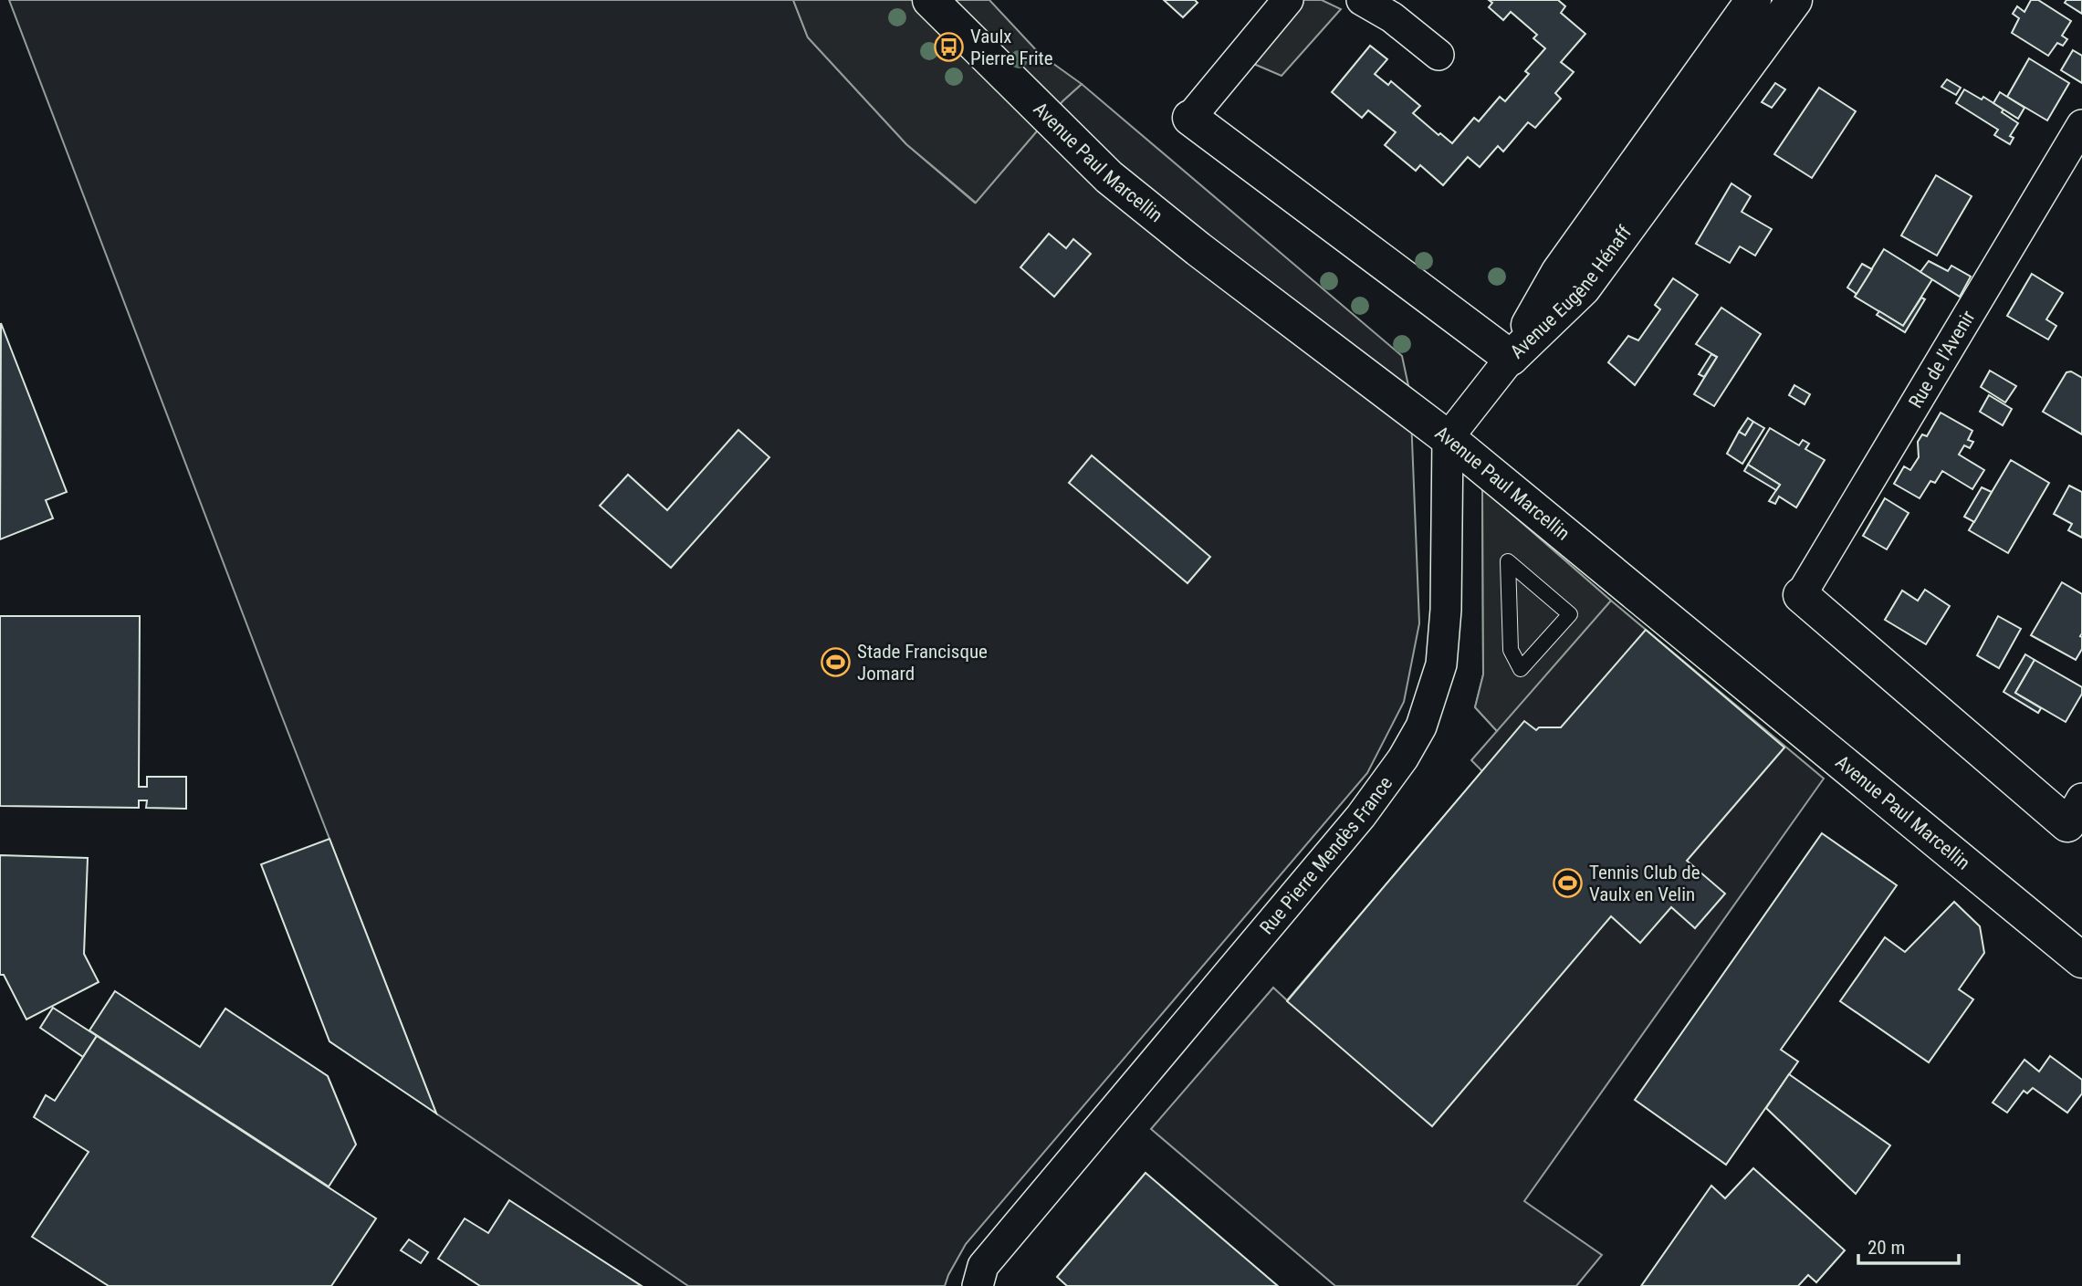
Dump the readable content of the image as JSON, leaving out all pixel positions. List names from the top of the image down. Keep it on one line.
{"streets":{"main road":["Avenue Paul Marcellin","Avenue Eugène Hénaff"],"street":["Rue de l'Avenir","Rue Pierre Mendès France"]},"crossings":[["Avenue Paul Marcellin","Rue Pierre Mendès France"]],"places":{"bus stop":["Vaulx Pierre Frite"],"sports":["Stade Francisque Jomard","Tennis Club de Vaulx en Velin"]},"scale_bar":"20 m"}
